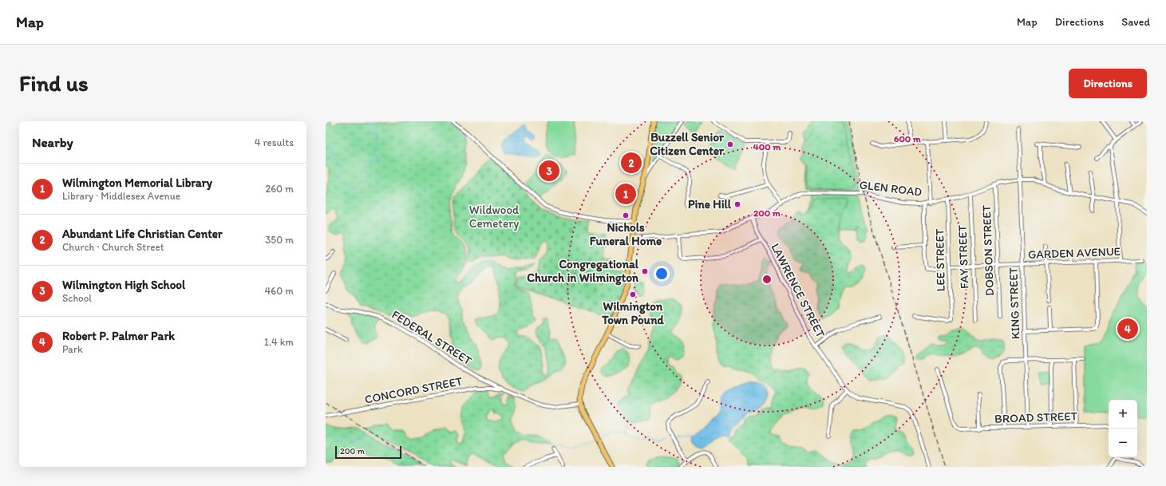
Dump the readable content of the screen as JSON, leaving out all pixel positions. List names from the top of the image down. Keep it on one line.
{"streets":{"street":["GLEN ROAD","DOBSON STREET","GARDEN AVENUE","FAY STREET","LEE STREET","LAWRENCE STREET","KING STREET","FEDERAL STREET","CONCORD STREET","BROAD STREET"]},"crossings":[["GLEN ROAD","DOBSON STREET"],["GLEN ROAD","FAY STREET"],["GLEN ROAD","LEE STREET"],["GLEN ROAD","LAWRENCE STREET"],["GLEN ROAD","KING STREET"],["DOBSON STREET","GARDEN AVENUE"],["GARDEN AVENUE","FAY STREET"],["GARDEN AVENUE","LEE STREET"],["GARDEN AVENUE","KING STREET"],["KING STREET","BROAD STREET"],["FEDERAL STREET","CONCORD STREET"]],"parks":["Wildwood Cemetery"],"places":["Buzzell Senior Citizen Center","Pine Hill","Nichols Funeral Home","Congregational Church in Wilmington","Wilmington Town Pound"],"scale_bar":"200 m","page":{"header":"Map","nav":["Map","Directions","Saved"],"buttons":"Directions","title":"Find us","heading":["Nearby","4 results"],"pins":["2","3","1","4"],"list":[{"mark":"1","name":"Wilmington Memorial Library","note":"Library · Middlesex Avenue","value":"260 m"},{"mark":"2","name":"Abundant Life Christian Center","note":"Church · Church Street","value":"350 m"},{"mark":"3","name":"Wilmington High School","note":"School","value":"460 m"},{"mark":"4","name":"Robert P. Palmer Park","note":"Park","value":"1.4 km"}],"map_buttons":["+","−"],"scale":"200 m"},"rings":["600 m","400 m","200 m"]}
